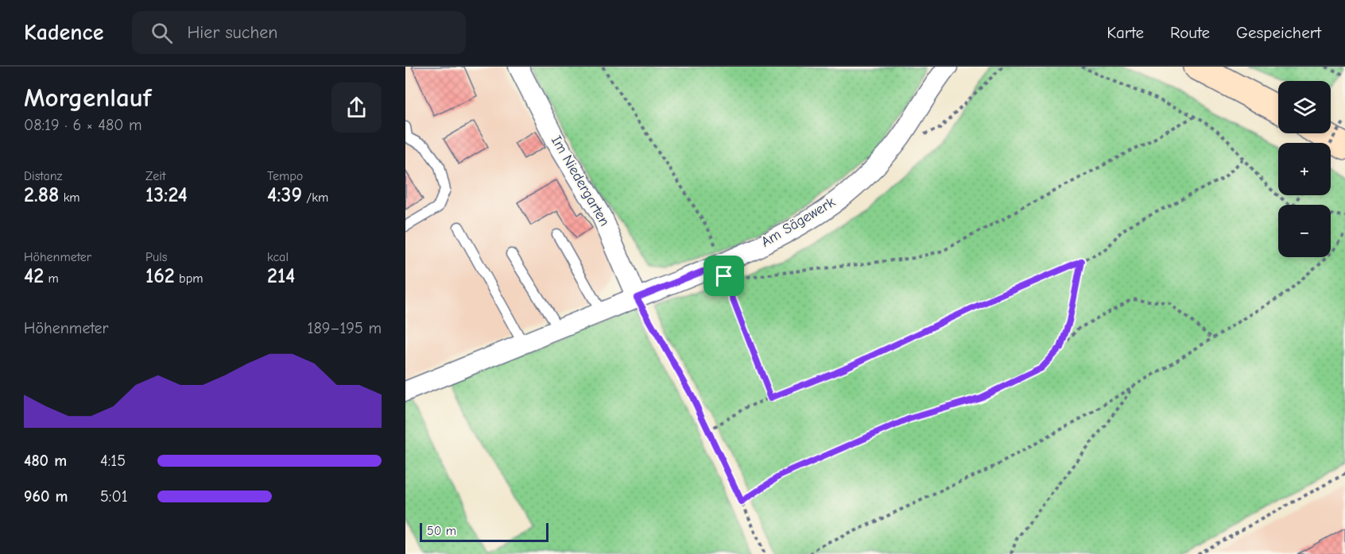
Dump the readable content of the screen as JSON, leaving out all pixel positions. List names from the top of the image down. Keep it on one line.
{"streets":{"street":["Im Niedergarten","Am Sägewerk"]},"crossings":[["Im Niedergarten","Am Sägewerk"]],"scale_bar":"50 m","page":{"header":"Kadence","search":"Hier suchen","nav":["Karte","Route","Gespeichert"],"heading":["Morgenlauf","08:19 · 6 × 480 m"],"map_buttons":["+","−"],"stats":[["Distanz","2.88 km"],["Zeit","13:24"],["Tempo","4:39 /km"],["Höhenmeter","42 m"],["Puls","162 bpm"],["kcal","214"]],"chart":["Höhenmeter","189–195 m"],"list":[{"name":"480 m","note":"4:15"},{"name":"960 m","note":"5:01"}],"scale":"50 m"}}
